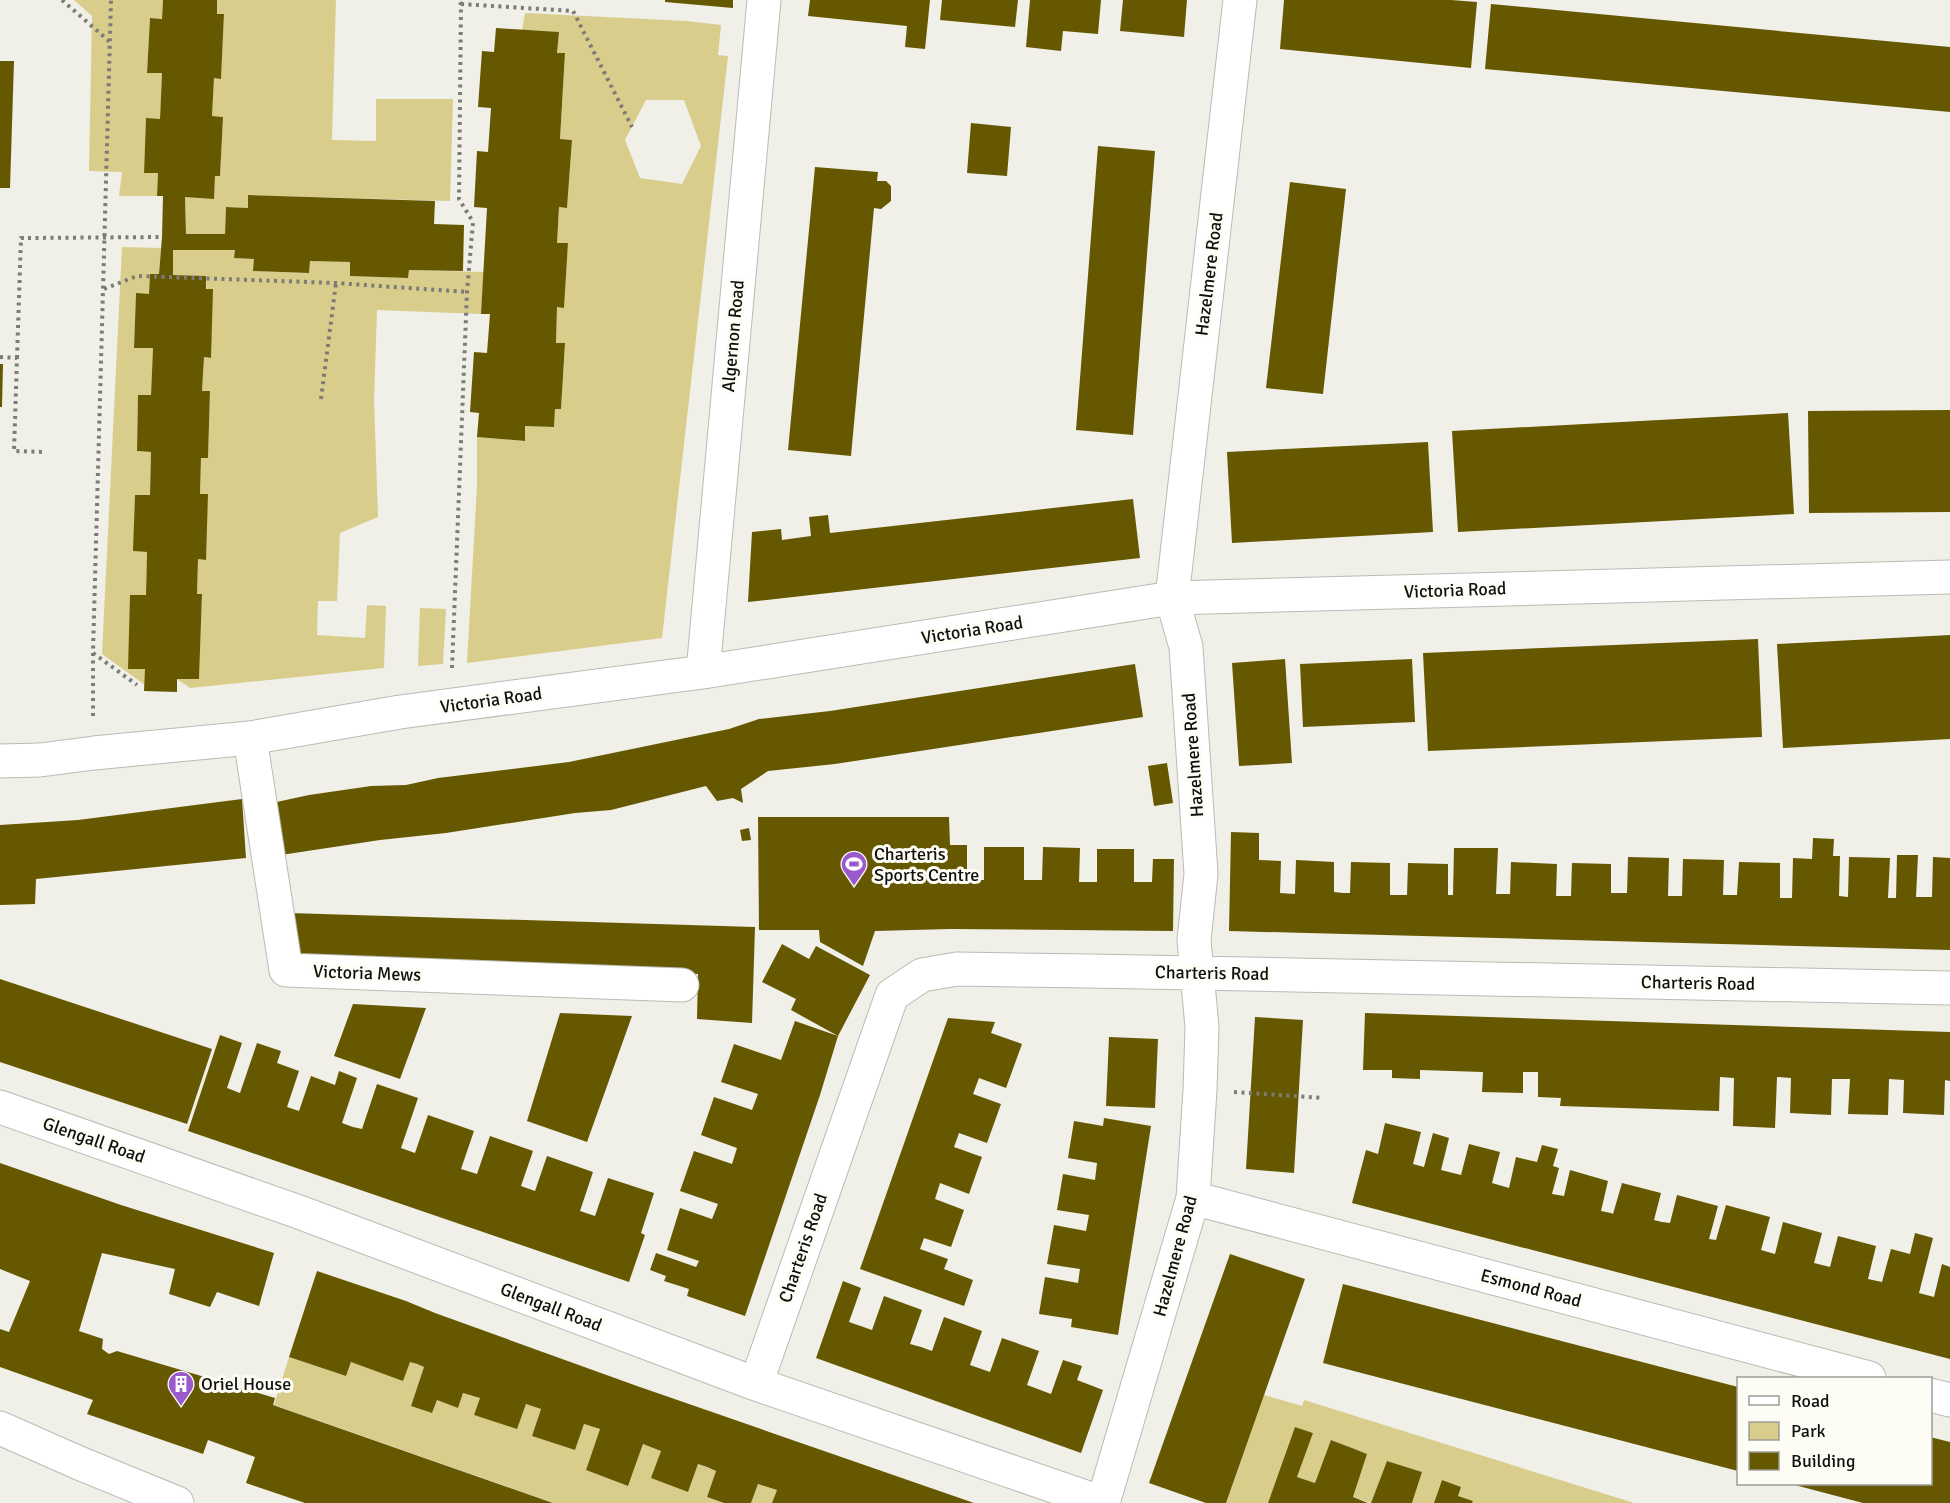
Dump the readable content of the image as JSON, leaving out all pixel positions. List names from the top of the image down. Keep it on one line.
{"streets":{"street":["Hazelmere Road","Algernon Road","Victoria Road","Victoria Mews","Charteris Road","Glengall Road","Esmond Road"]},"crossings":[["Hazelmere Road","Victoria Road"],["Hazelmere Road","Charteris Road"],["Hazelmere Road","Glengall Road"],["Hazelmere Road","Esmond Road"],["Algernon Road","Victoria Road"],["Victoria Road","Victoria Mews"],["Charteris Road","Glengall Road"]],"places":{"sports":["Charteris Sports Centre"],"building":["Oriel House"]},"legend":["Road","Park","Building"]}
